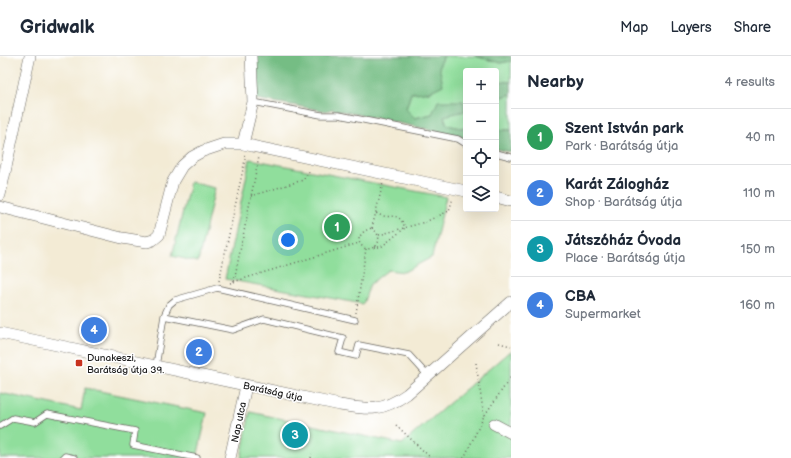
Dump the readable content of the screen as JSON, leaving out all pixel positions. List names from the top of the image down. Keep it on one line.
{"streets":{"street":["Barátság útja","Nap utca"]},"crossings":[["Barátság útja","Nap utca"]],"places":{"transit":["Dunakeszi, Barátság útja 39."]},"page":{"header":"Gridwalk","nav":["Map","Layers","Share"],"heading":["Nearby","4 results"],"map_buttons":["+","−"],"list":[{"mark":"1","name":"Szent István park","note":"Park · Barátság útja","value":"40 m"},{"mark":"2","name":"Karát Zálogház","note":"Shop · Barátság útja","value":"110 m"},{"mark":"3","name":"Játszóház Óvoda","note":"Place · Barátság útja","value":"150 m"},{"mark":"4","name":"CBA","note":"Supermarket","value":"160 m"}],"pins":["1","4","2","3"]}}
